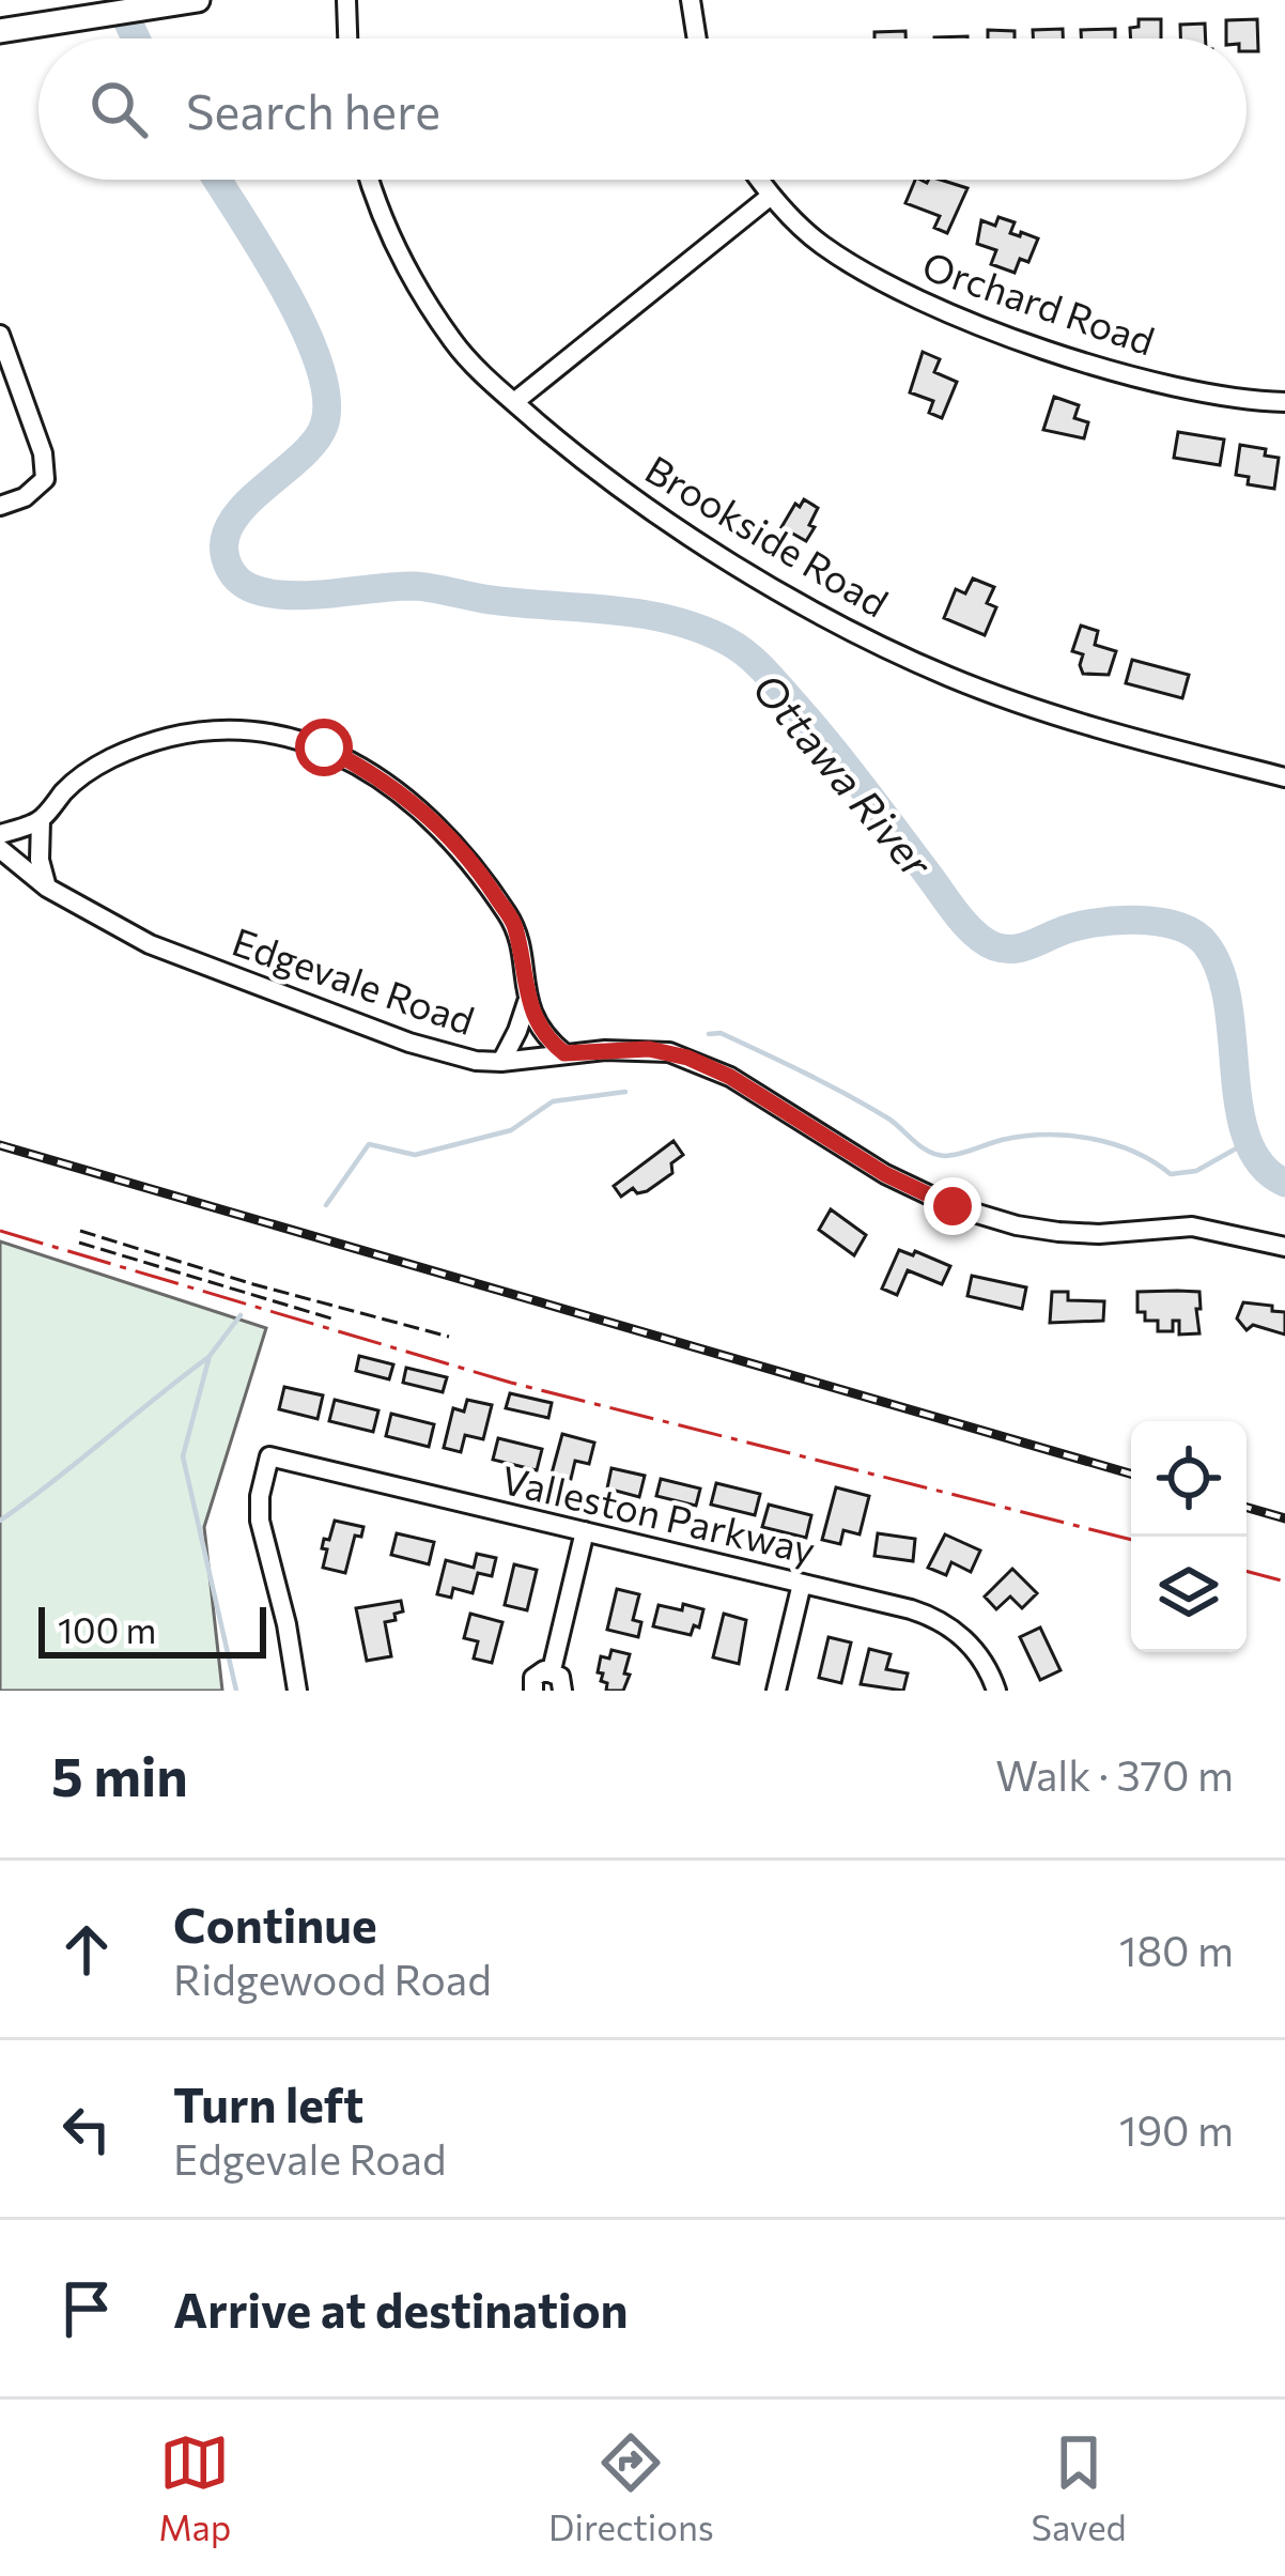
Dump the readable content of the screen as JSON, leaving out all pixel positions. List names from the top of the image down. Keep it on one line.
{"streets":{"street":["Orchard Road","Brookside Road","Edgevale Road","Valleston Parkway"]},"water":["Ottawa River"],"scale_bar":"100 m","page":{"search":"Search here","scale":"100 m","heading":["5 min","Walk · 370 m"],"list":[["Continue","Ridgewood Road","180 m"],["Turn left","Edgevale Road","190 m"],"Arrive at destination"],"nav":["Map","Directions","Saved"]}}
